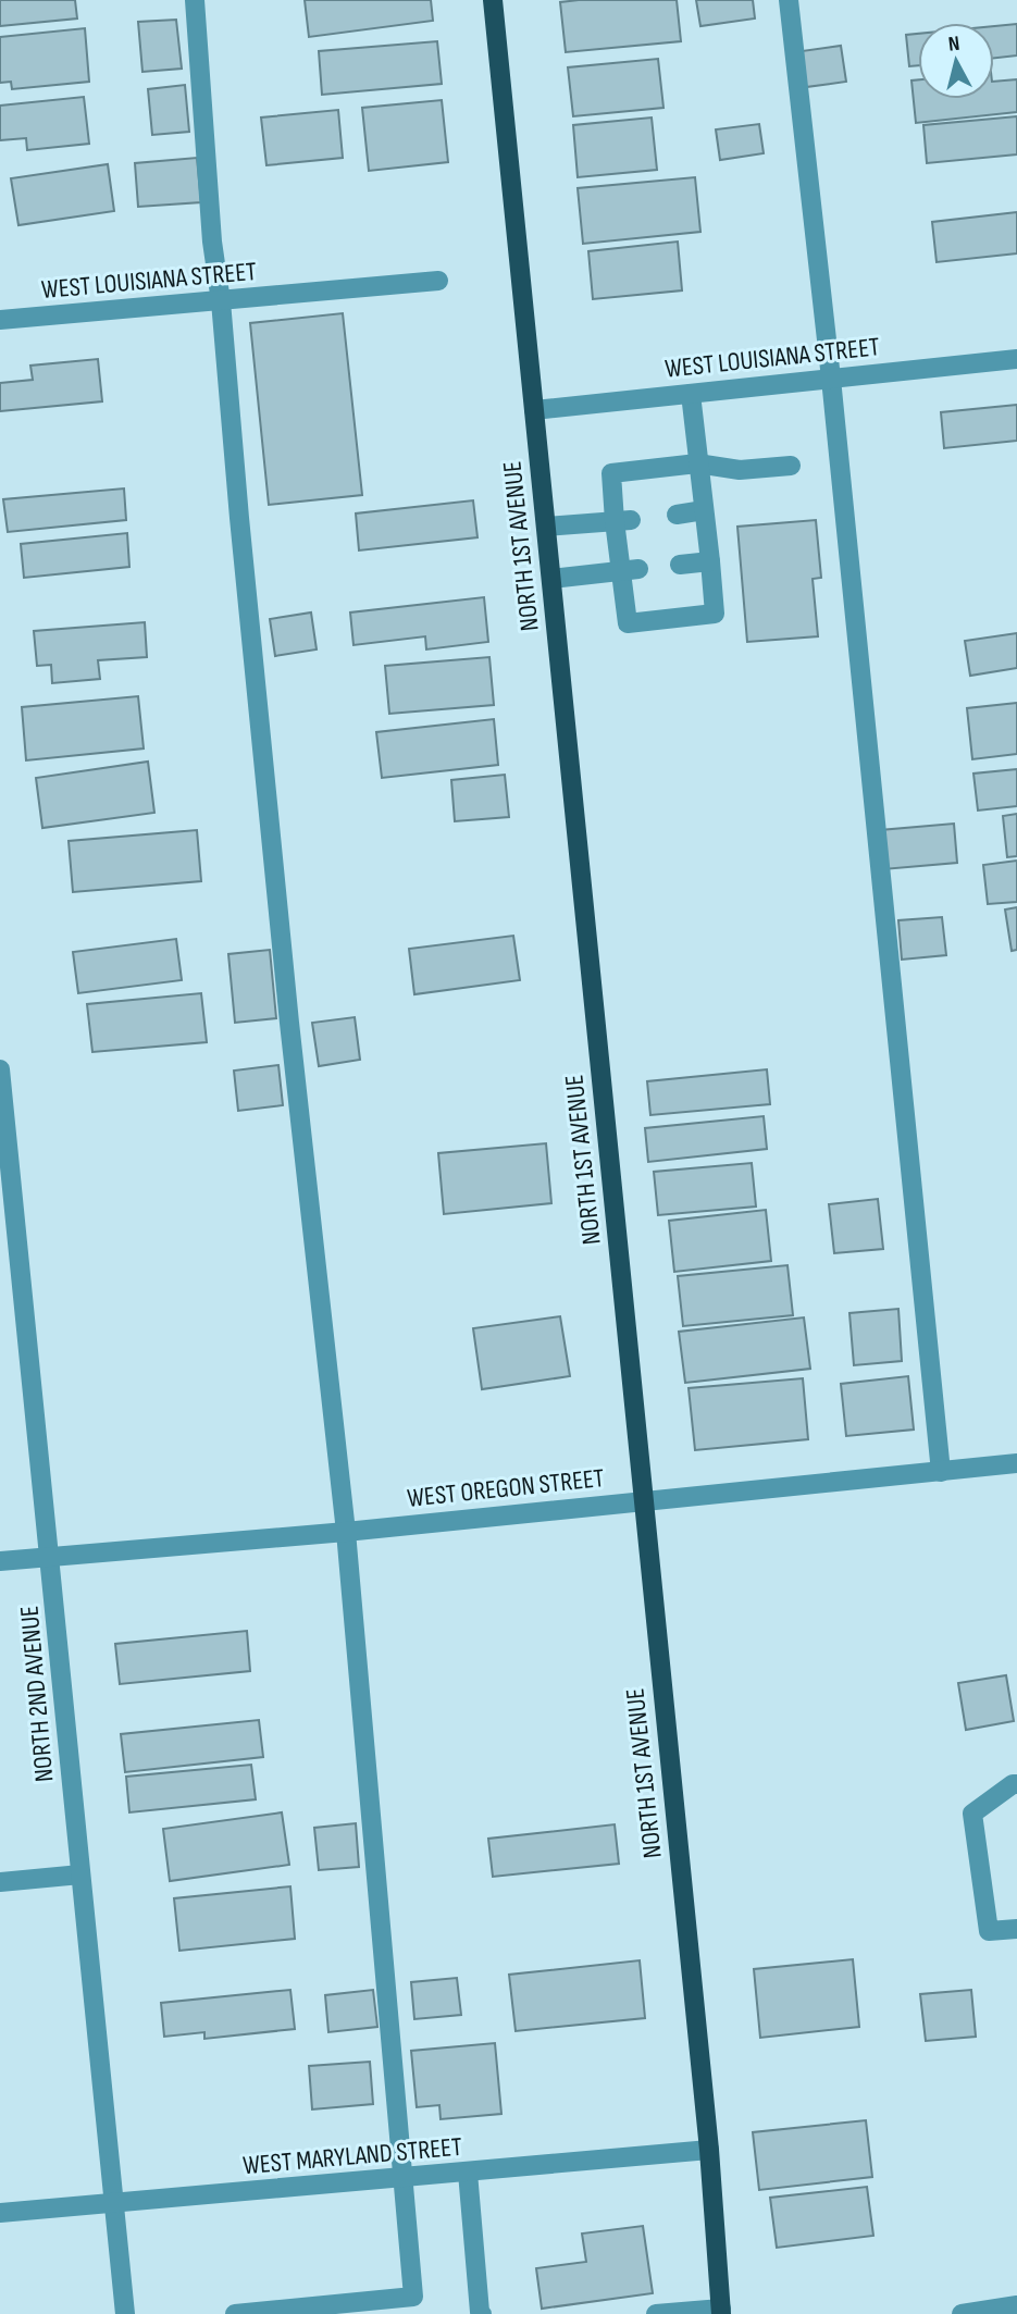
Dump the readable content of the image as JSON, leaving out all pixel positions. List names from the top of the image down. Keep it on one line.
{"streets":{"main road":["NORTH 1ST AVENUE"],"street":["WEST LOUISIANA STREET","WEST OREGON STREET","NORTH 2ND AVENUE","WEST MARYLAND STREET"]},"crossings":[["WEST LOUISIANA STREET","NORTH 1ST AVENUE"],["NORTH 1ST AVENUE","WEST OREGON STREET"],["NORTH 1ST AVENUE","WEST MARYLAND STREET"],["WEST OREGON STREET","NORTH 2ND AVENUE"],["NORTH 2ND AVENUE","WEST MARYLAND STREET"]],"north":"top"}
